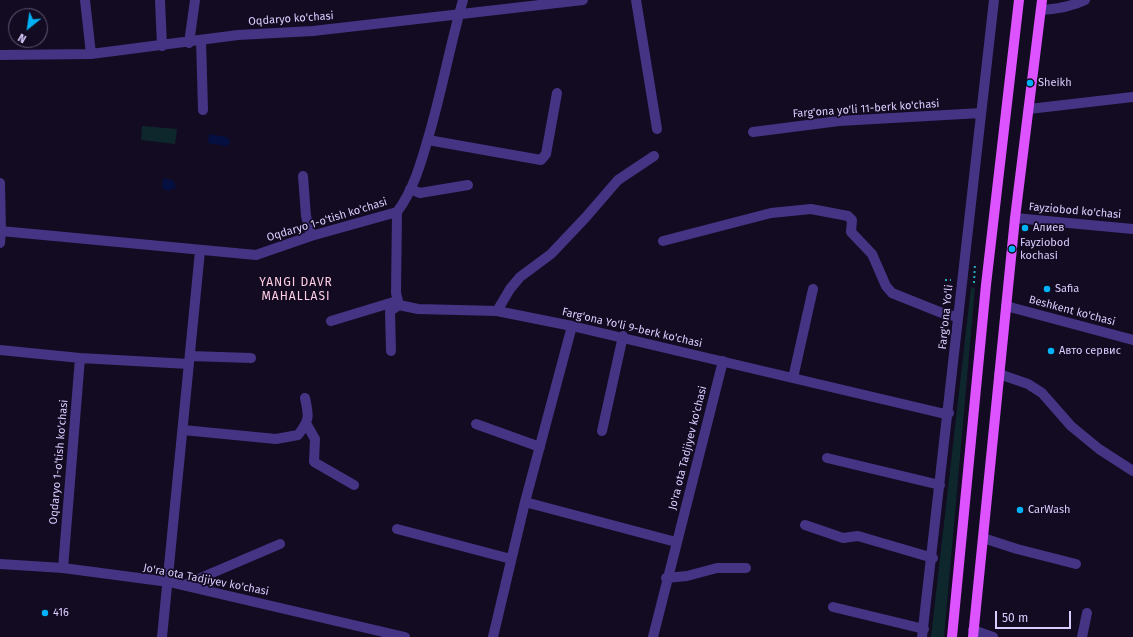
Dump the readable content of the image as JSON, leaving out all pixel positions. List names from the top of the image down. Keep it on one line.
{"streets":{"street":["Oqdaryo ko'chasi","Farg'ona yo'li 11-berk ko'chasi","Fayziobod ko'chasi","Oqdaryo 1-o'tish ko'chasi","Beshkent ko'chasi","Farg'ona Yo'li","Farg'ona Yo'li 9-berk ko'chasi","Jo'ra ota Tadjiyev ko'chasi"]},"crossings":[["Oqdaryo ko'chasi","Oqdaryo 1-o'tish ko'chasi"],["Farg'ona yo'li 11-berk ko'chasi","Farg'ona Yo'li"],["Oqdaryo 1-o'tish ko'chasi","Jo'ra ota Tadjiyev ko'chasi"],["Farg'ona Yo'li","Farg'ona Yo'li 9-berk ko'chasi"],["Farg'ona Yo'li 9-berk ko'chasi","Jo'ra ota Tadjiyev ko'chasi"]],"districts":["YANGI DAVR MAHALLASI"],"places":["Sheikh","Алиев","Fayziobod kochasi","Safia","Авто сервис","CarWash","416"],"scale_bar":"50 m","north":"bottom left"}
